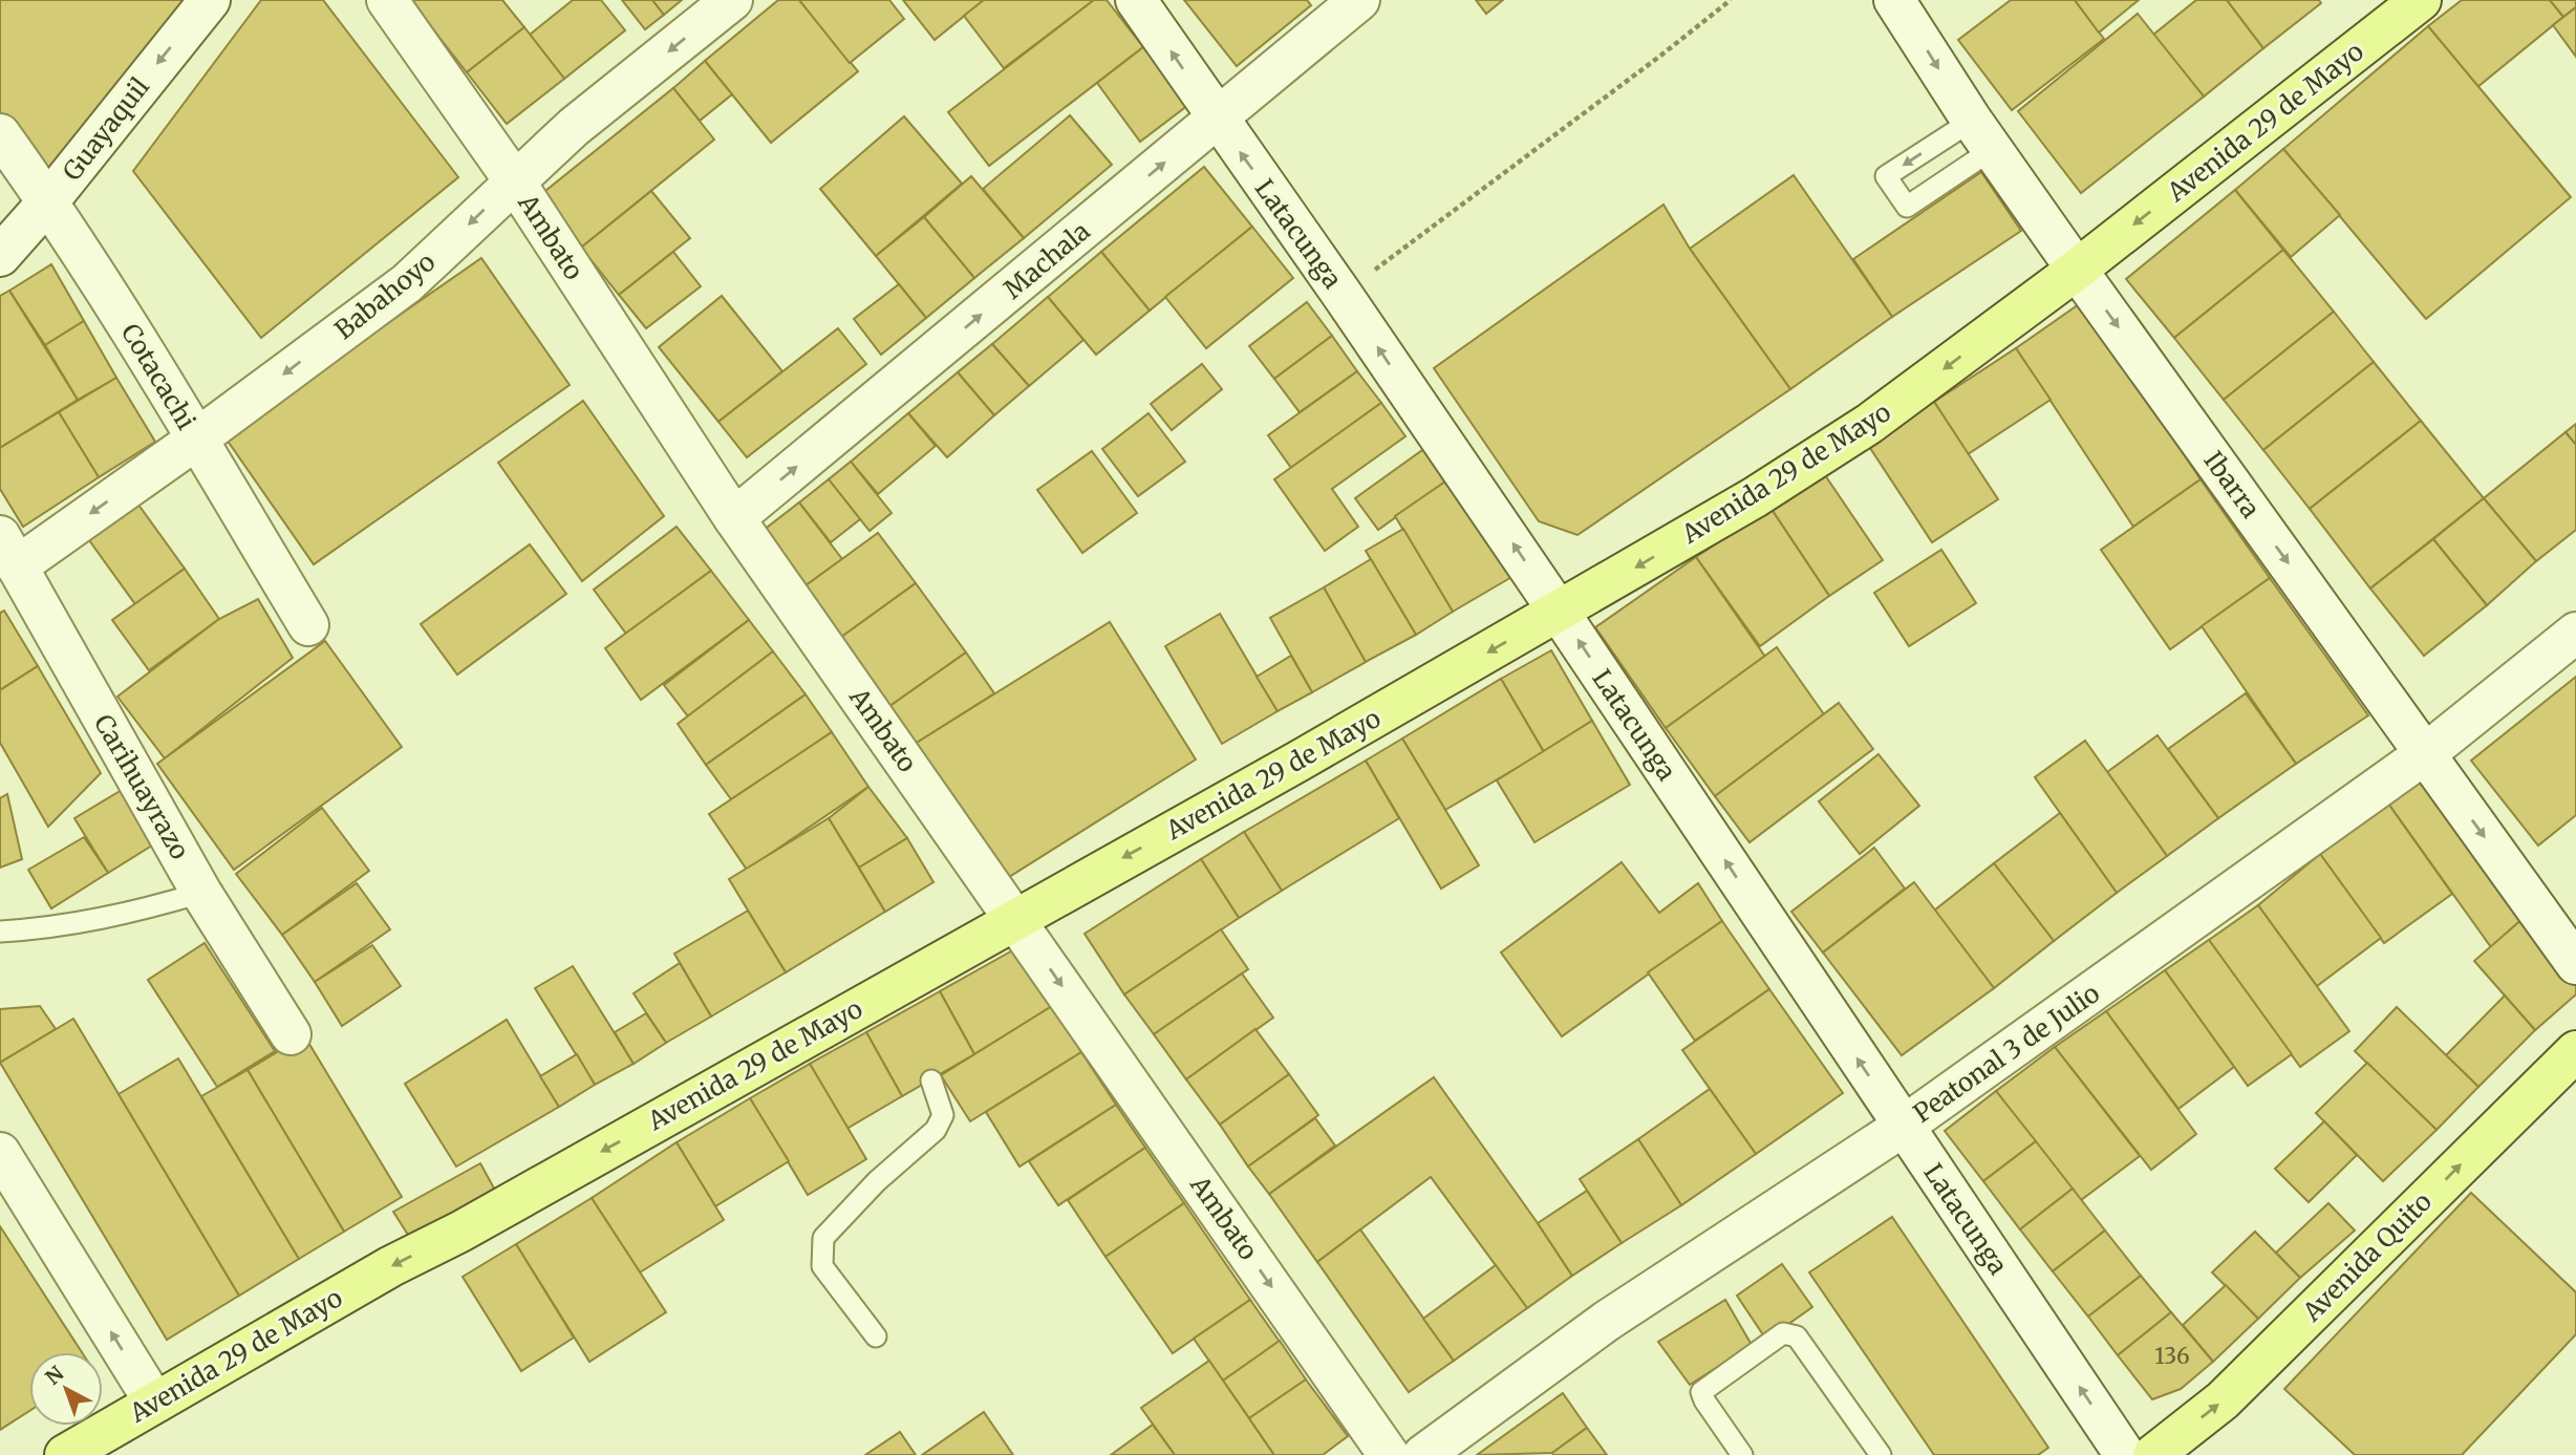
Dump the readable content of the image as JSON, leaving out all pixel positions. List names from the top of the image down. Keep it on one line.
{"streets":{"main road":["Avenida 29 de Mayo","Avenida Quito"],"street":["Guayaquil","Latacunga","Ambato","Machala","Babahoyo","Cotacachi","Ibarra","Carihuayrazo","Peatonal 3 de Julio"]},"crossings":[["Avenida 29 de Mayo","Latacunga"],["Avenida 29 de Mayo","Ambato"],["Avenida 29 de Mayo","Ibarra"],["Guayaquil","Cotacachi"],["Latacunga","Machala"],["Latacunga","Peatonal 3 de Julio"],["Ambato","Machala"],["Ambato","Babahoyo"],["Babahoyo","Cotacachi"],["Babahoyo","Carihuayrazo"],["Ibarra","Peatonal 3 de Julio"]],"one_way":["Avenida 29 de Mayo","Guayaquil","Latacunga","Ambato","Machala","Babahoyo","Ibarra","Avenida Quito"],"house_numbers":["136"],"north":"top left"}
